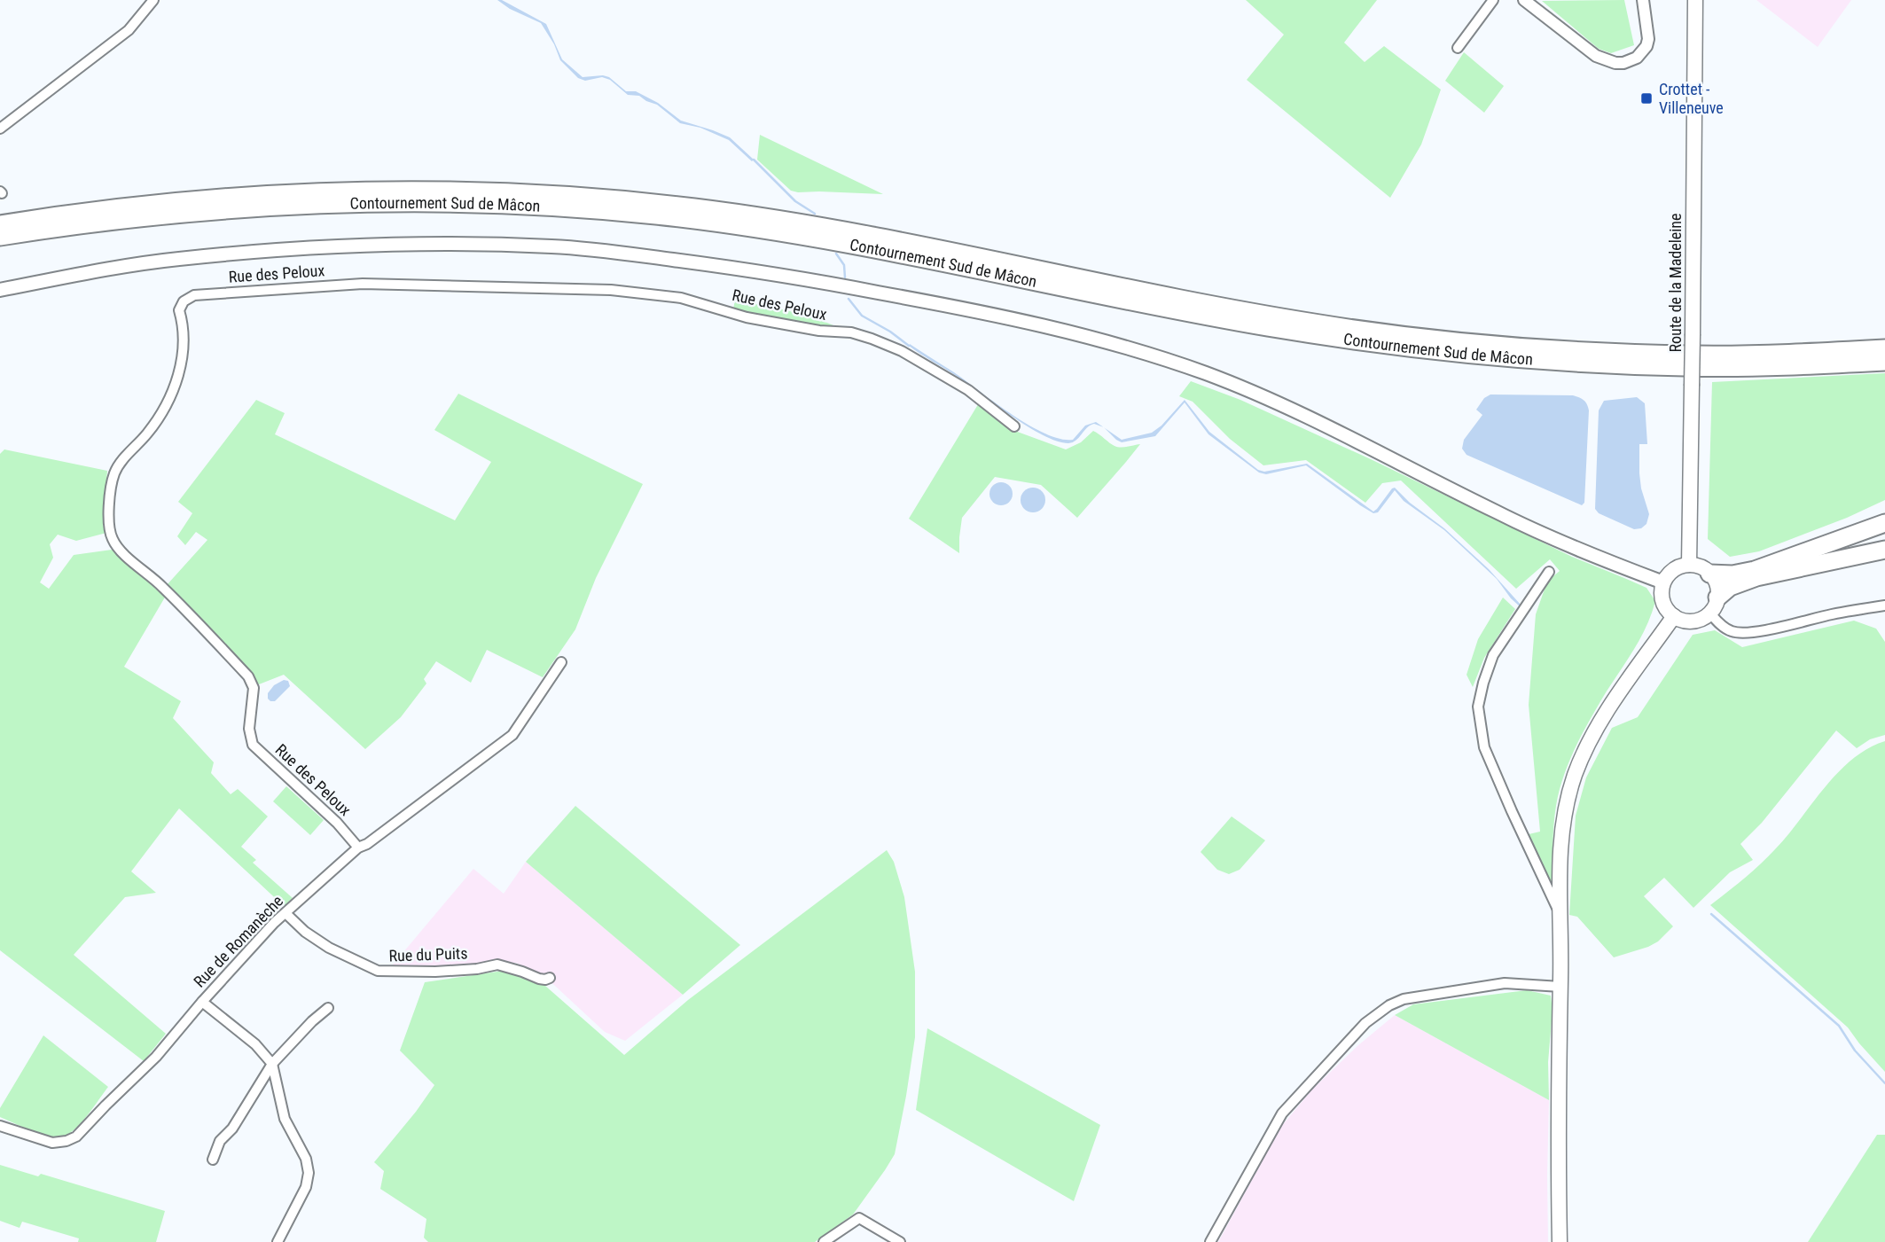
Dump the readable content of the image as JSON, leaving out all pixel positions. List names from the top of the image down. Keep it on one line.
{"streets":{"highway":["Contournement Sud de Mâcon"],"main road":["Route de la Madeleine"],"street":["Rue des Peloux","Rue de Romanèche","Rue du Puits"]},"crossings":[["Rue des Peloux","Rue de Romanèche"],["Rue de Romanèche","Rue du Puits"]],"places":{"transit":["Crottet - Villeneuve"]}}
